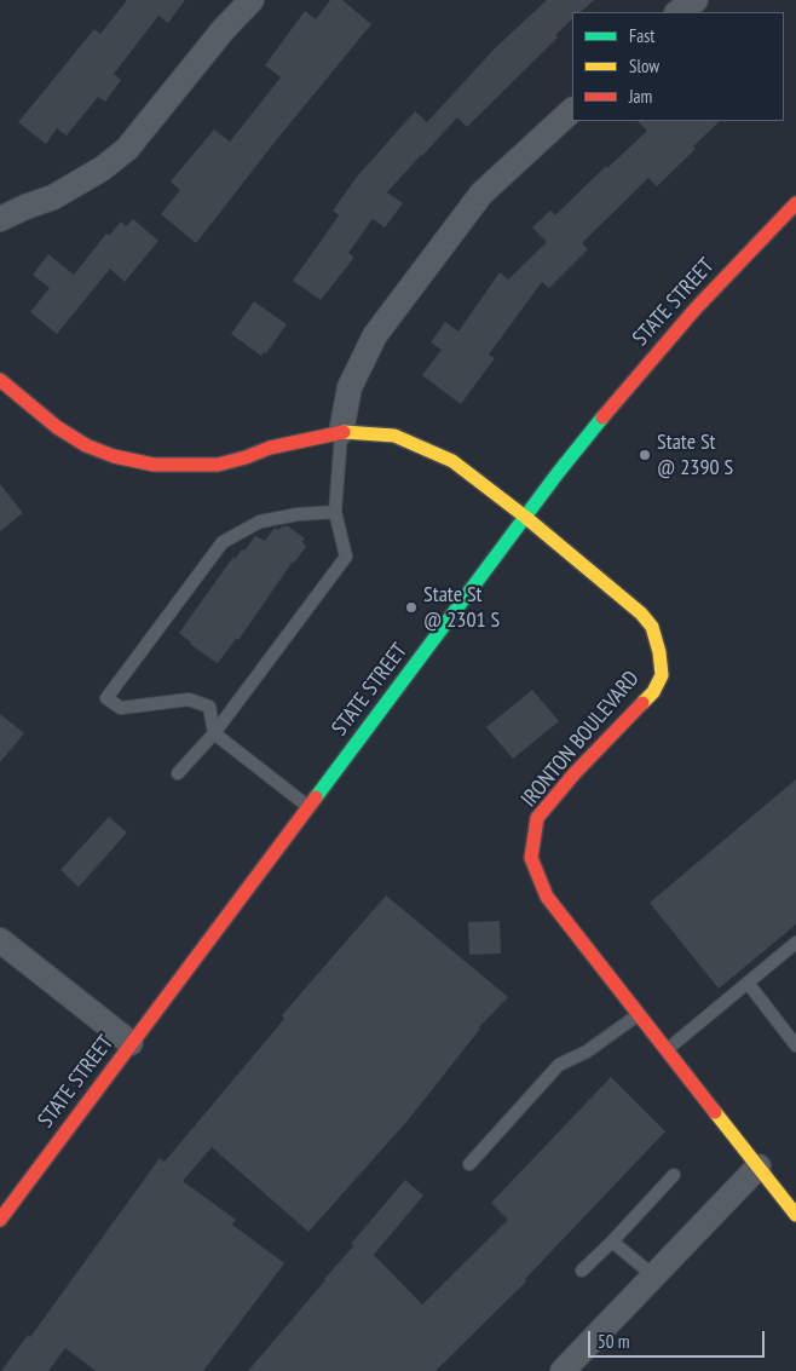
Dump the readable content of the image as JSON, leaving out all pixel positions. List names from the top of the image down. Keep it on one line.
{"streets":{"street":["STATE STREET","IRONTON BOULEVARD"]},"crossings":[["STATE STREET","IRONTON BOULEVARD"]],"places":["State St @ 2390 S","State St @ 2301 S"],"legend":["Fast","Slow","Jam"],"scale_bar":"50 m"}
